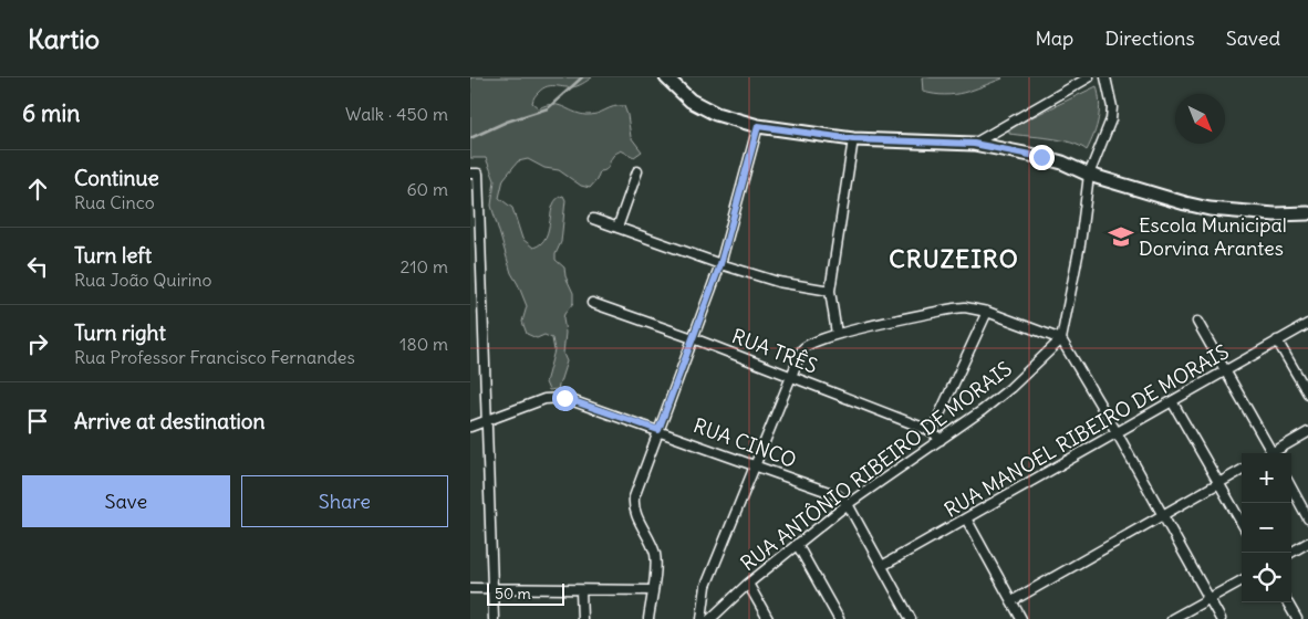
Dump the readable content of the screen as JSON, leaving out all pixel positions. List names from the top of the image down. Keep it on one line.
{"streets":{"street":["RUA TRÊS","RUA MANOEL RIBEIRO DE MORAIS","RUA CINCO","RUA ANTÔNIO RIBEIRO DE MORAIS"]},"crossings":[["RUA TRÊS","RUA ANTÔNIO RIBEIRO DE MORAIS"],["RUA CINCO","RUA ANTÔNIO RIBEIRO DE MORAIS"]],"districts":["CRUZEIRO"],"places":{"school or university":["Escola Municipal Dorvina Arantes"]},"scale_bar":"50 m","north":"bottom right","page":{"header":"Kartio","nav":["Map","Directions","Saved"],"heading":["6 min","Walk · 450 m"],"list":[["Continue","Rua Cinco","60 m"],["Turn left","Rua João Quirino","210 m"],["Turn right","Rua Professor Francisco Fernandes","180 m"],"Arrive at destination"],"map_buttons":["+","−"],"buttons":["Save","Share"],"scale":"50 m"}}
